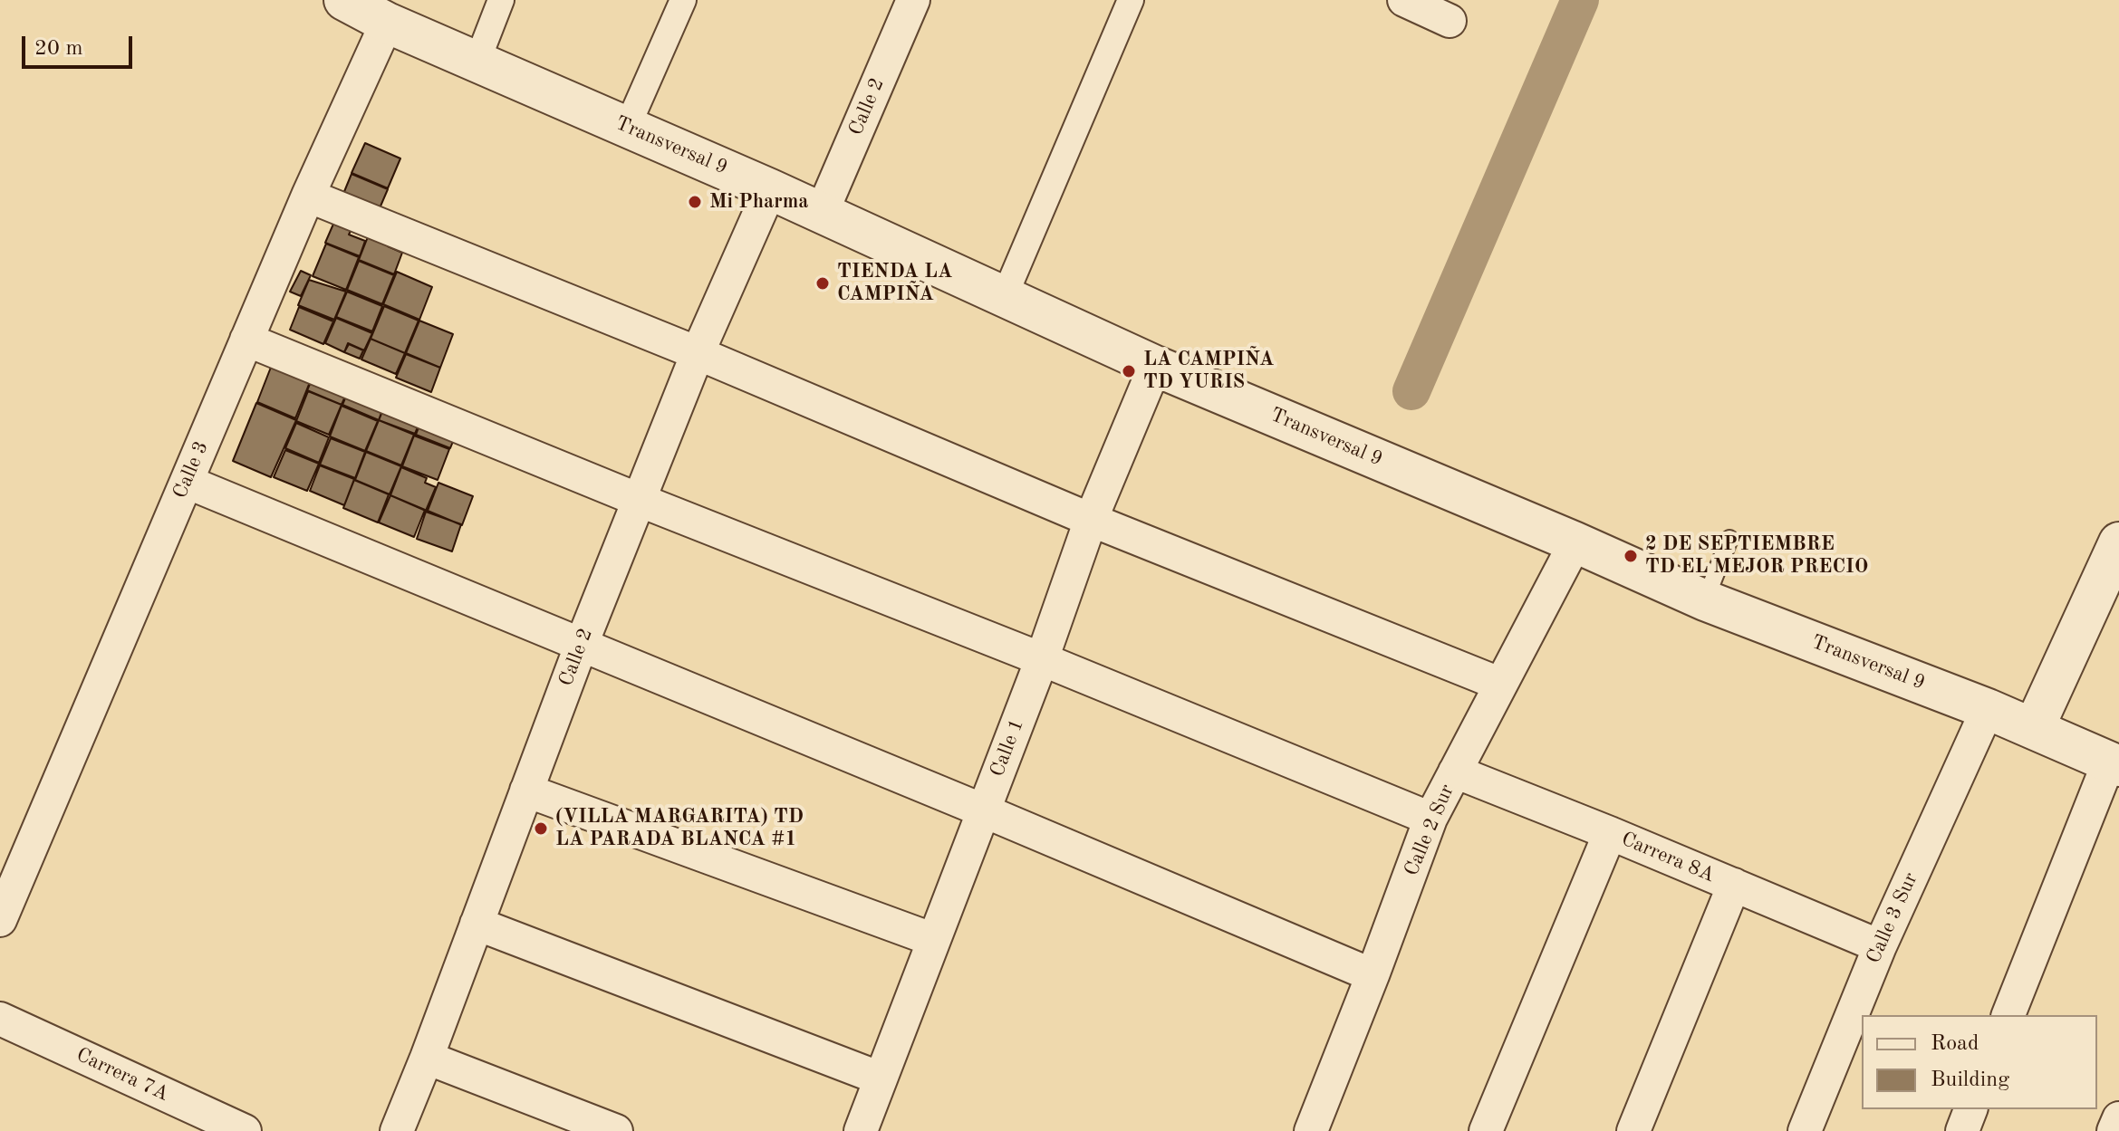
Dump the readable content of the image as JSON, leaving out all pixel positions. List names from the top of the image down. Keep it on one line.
{"streets":{"street":["Calle 2","Transversal 9","Calle 3","Calle 1","Calle 2 Sur","Carrera 8A","Calle 3 Sur","Carrera 7A"]},"crossings":[["Calle 2","Transversal 9"],["Transversal 9","Calle 3"],["Transversal 9","Calle 1"],["Transversal 9","Calle 2 Sur"],["Transversal 9","Calle 3 Sur"],["Calle 2 Sur","Carrera 8A"],["Carrera 8A","Calle 3 Sur"]],"places":["Mi Pharma","TIENDA LA CAMPIÑA","LA CAMPIÑA TD YURIS","2 DE SEPTIEMBRE TD EL MEJOR PRECIO","(VILLA MARGARITA) TD LA PARADA BLANCA #1"],"legend":["Road","Building"],"scale_bar":"20 m"}
